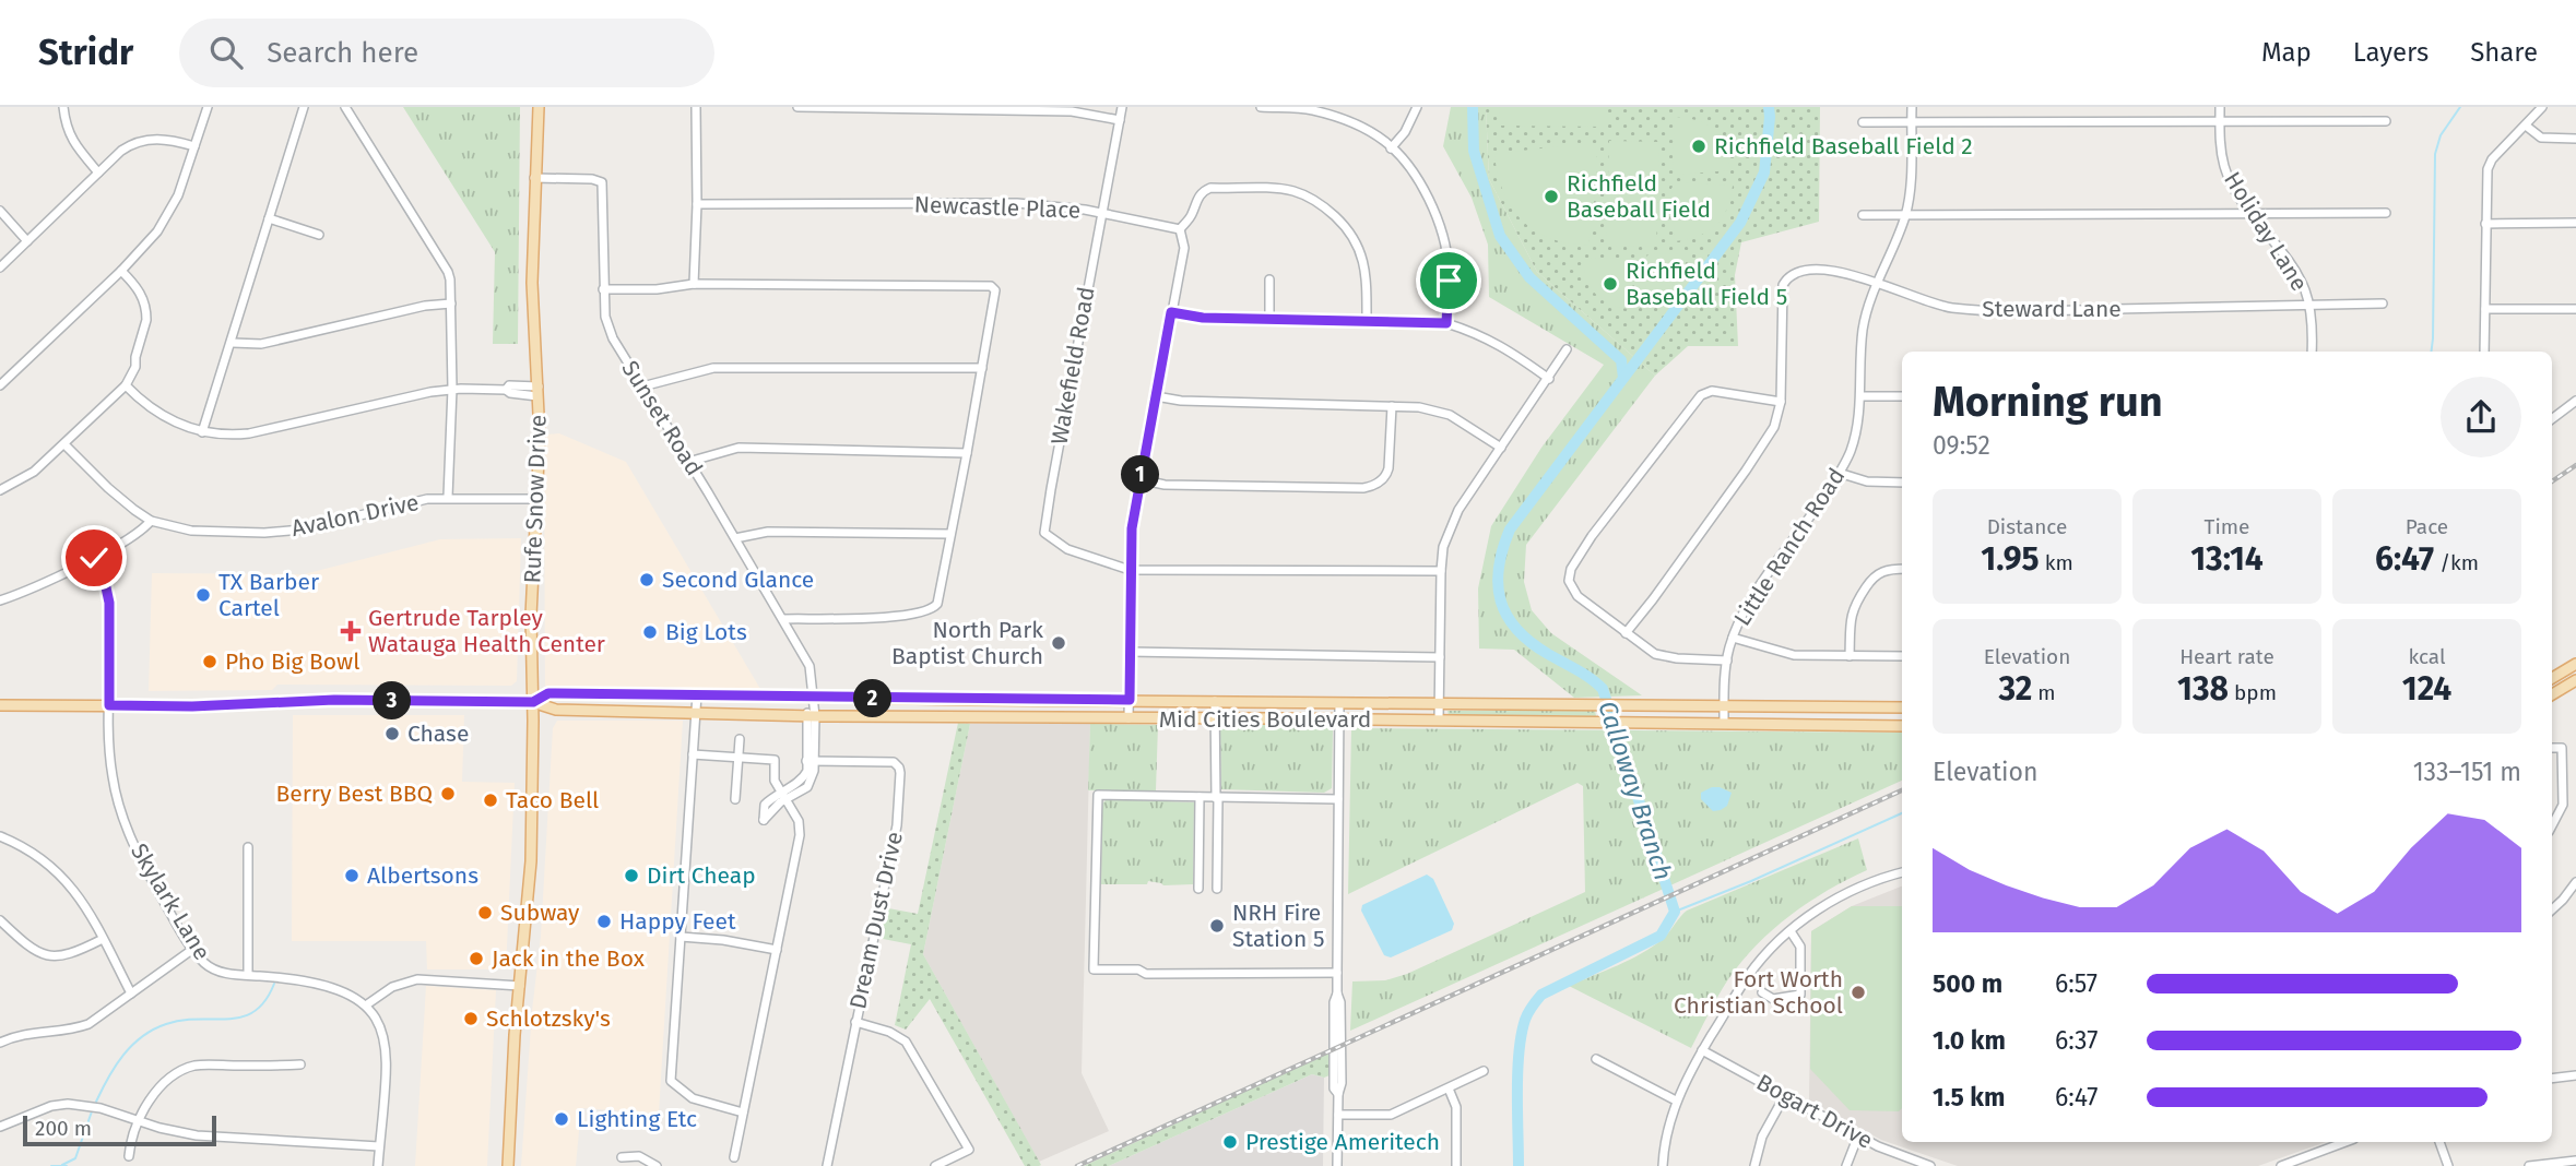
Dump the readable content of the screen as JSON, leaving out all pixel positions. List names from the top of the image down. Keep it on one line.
{"streets":{"main road":["Rufe Snow Drive","Mid Cities Boulevard"],"street":["Newcastle Place","Holiday Lane","Steward Lane","Wakefield Road","Sunset Road","Avalon Drive","Little Ranch Road","Skylark Lane","Dream Dust Drive","Bogart Drive"]},"crossings":[["Newcastle Place","Wakefield Road"],["Holiday Lane","Steward Lane"],["Steward Lane","Little Ranch Road"],["Sunset Road","Rufe Snow Drive"],["Sunset Road","Mid Cities Boulevard"],["Rufe Snow Drive","Avalon Drive"],["Rufe Snow Drive","Mid Cities Boulevard"],["Little Ranch Road","Mid Cities Boulevard"]],"water":["Calloway Branch"],"places":{"other":["Richfield Baseball Field 2","Richfield Baseball Field","Richfield Baseball Field 5","Second Glance","TX Barber Cartel","Big Lots","North Park Baptist Church","Pho Big Bowl","Chase","Berry Best BBQ","Taco Bell","Albertsons","Dirt Cheap","Subway","Happy Feet","NRH Fire Station 5","Jack in the Box","Fort Worth Christian School","Schlotzsky's","Lighting Etc","Prestige Ameritech"],"health":["Gertrude Tarpley Watauga Health Center"]},"scale_bar":"200 m","page":{"header":"Stridr","search":"Search here","nav":["Map","Layers","Share"],"heading":["Morning run","09:52"],"pins":["1","2","3"],"stats":[["Distance","1.95 km"],["Time","13:14"],["Pace","6:47 /km"],["Elevation","32 m"],["Heart rate","138 bpm"],["kcal","124"]],"chart":["Elevation","133–151 m"],"list":[{"name":"500 m","note":"6:57"},{"name":"1.0 km","note":"6:37"},{"name":"1.5 km","note":"6:47"}],"scale":"200 m"}}
